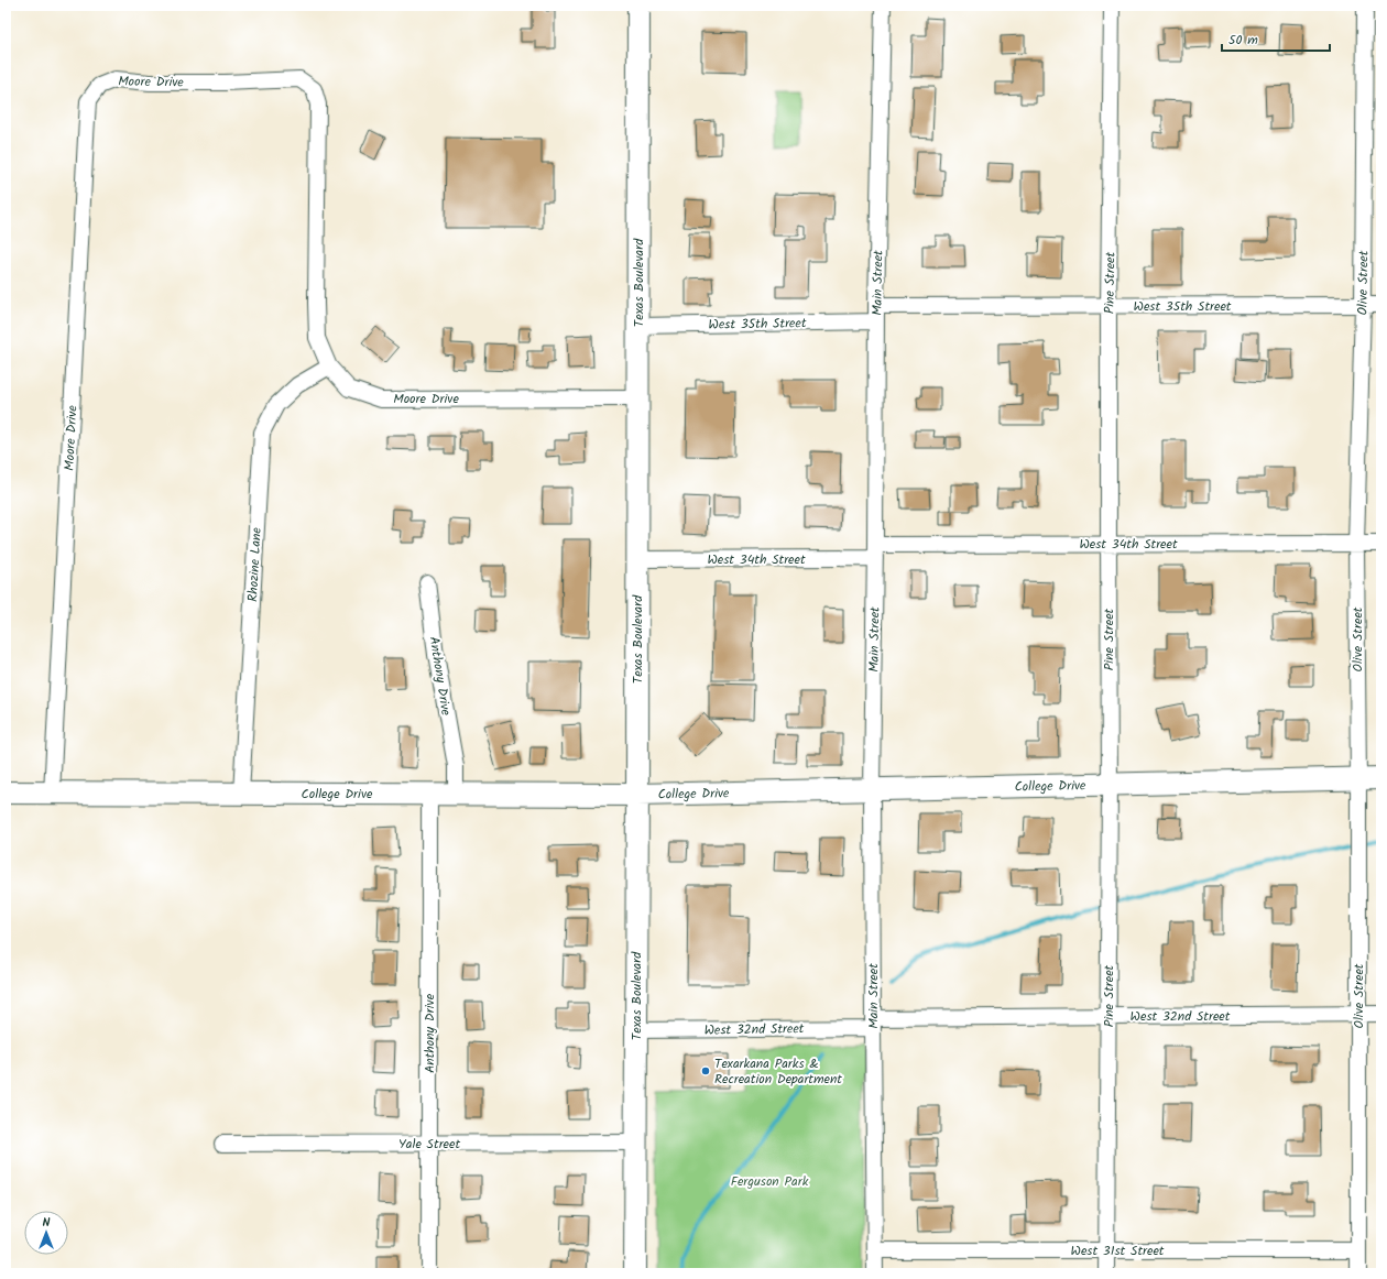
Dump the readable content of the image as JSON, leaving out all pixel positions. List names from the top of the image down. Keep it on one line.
{"streets":{"street":["Moore Drive","Texas Boulevard","Main Street","Pine Street","Olive Street","West 35th Street","West 34th Street","Rhozine Lane","Anthony Drive","College Drive","West 32nd Street","Yale Street","West 31st Street"]},"crossings":[["Moore Drive","Texas Boulevard"],["Moore Drive","Rhozine Lane"],["Moore Drive","College Drive"],["Texas Boulevard","West 35th Street"],["Texas Boulevard","West 34th Street"],["Texas Boulevard","College Drive"],["Texas Boulevard","West 32nd Street"],["Texas Boulevard","Yale Street"],["Main Street","West 35th Street"],["Main Street","West 34th Street"],["Main Street","College Drive"],["Main Street","West 32nd Street"],["Main Street","West 31st Street"],["Pine Street","West 35th Street"],["Pine Street","West 34th Street"],["Pine Street","College Drive"],["Pine Street","West 32nd Street"],["Pine Street","West 31st Street"],["Olive Street","West 35th Street"],["Olive Street","West 34th Street"],["Olive Street","College Drive"],["Olive Street","West 32nd Street"],["Olive Street","West 31st Street"],["Rhozine Lane","College Drive"],["Anthony Drive","College Drive"],["Anthony Drive","Yale Street"]],"parks":["Ferguson Park"],"places":["Texarkana Parks & Recreation Department"],"scale_bar":"50 m","north":"top"}
